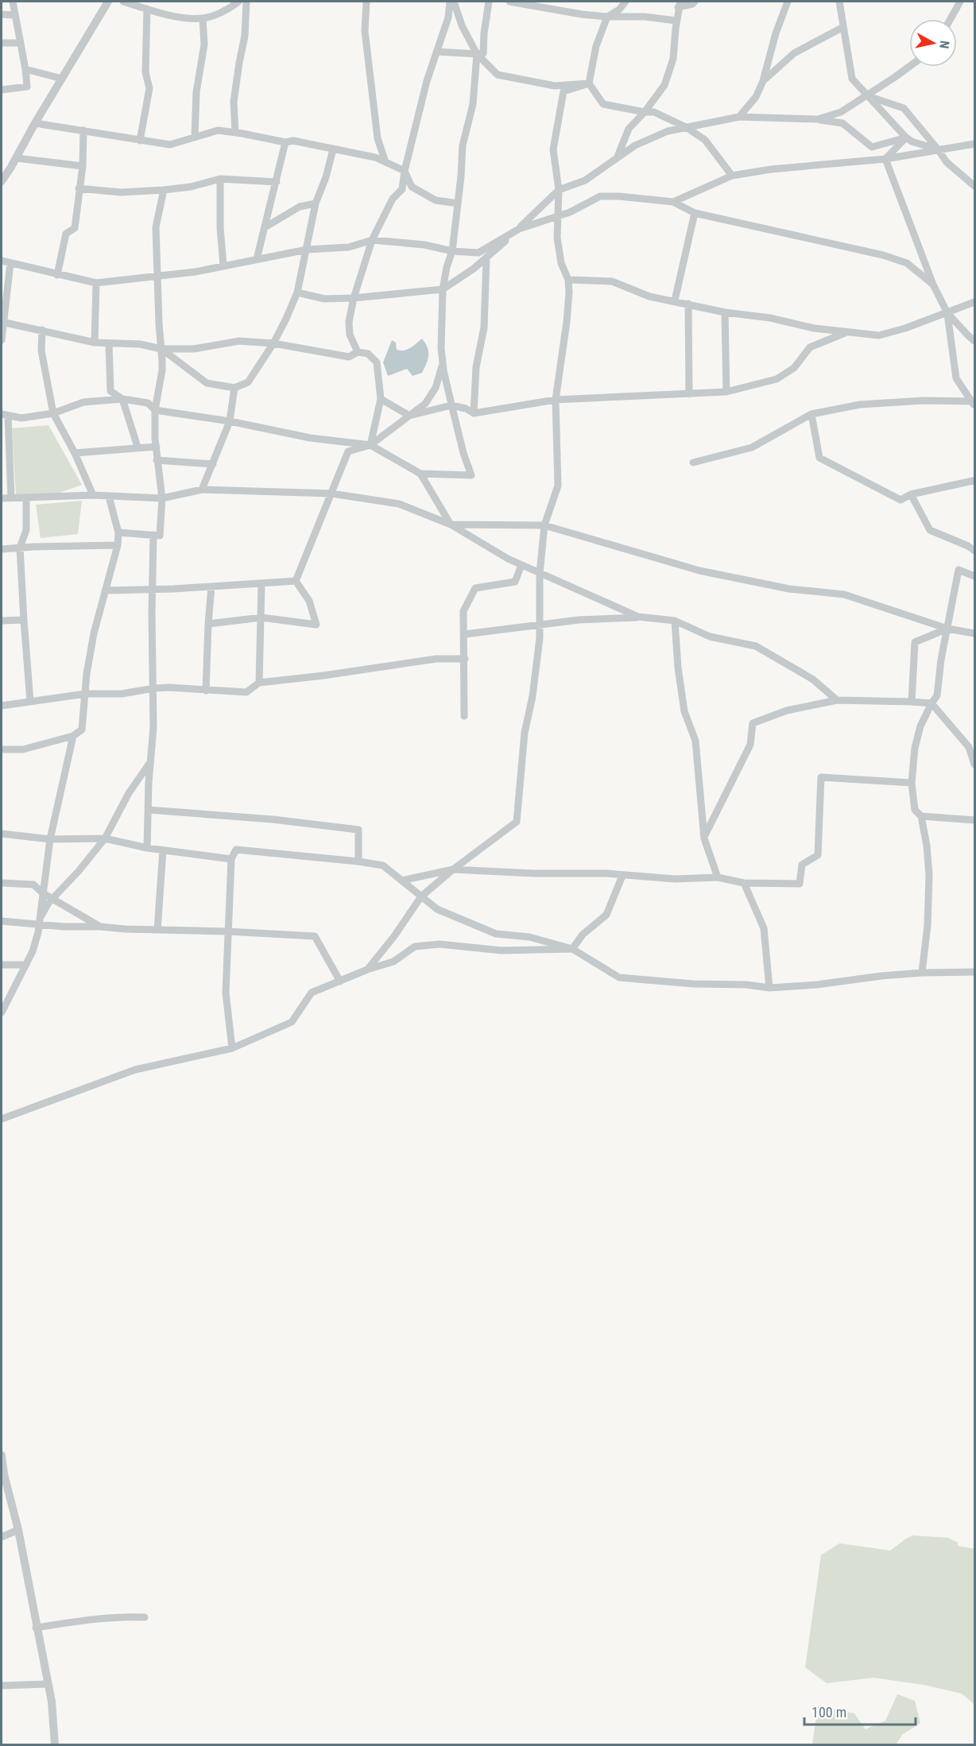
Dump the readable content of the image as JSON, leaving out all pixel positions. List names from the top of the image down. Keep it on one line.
{"scale_bar":"100 m","north":"right"}
